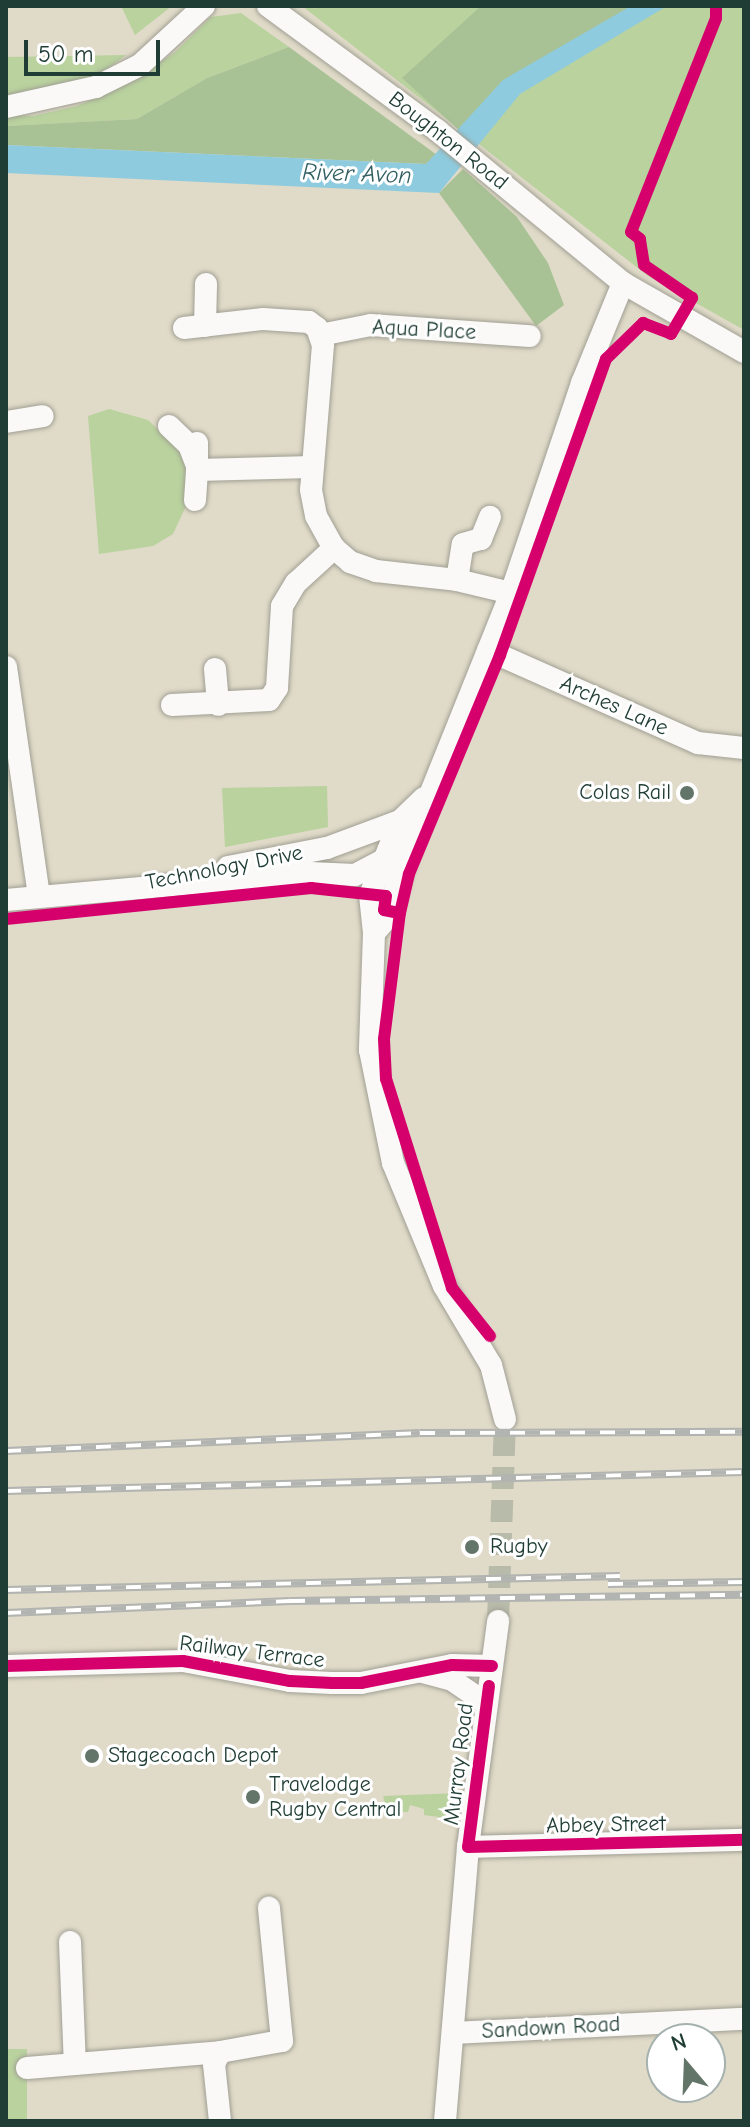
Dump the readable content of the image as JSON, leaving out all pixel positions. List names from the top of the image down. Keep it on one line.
{"streets":{"street":["Boughton Road","Aqua Place","Arches Lane","Technology Drive","Railway Terrace","Murray Road","Abbey Street","Sandown Road"]},"crossings":[["Railway Terrace","Murray Road"],["Murray Road","Abbey Street"],["Murray Road","Sandown Road"]],"water":["River Avon"],"places":["Colas Rail","Rugby","Stagecoach Depot","Travelodge Rugby Central"],"scale_bar":"50 m","north":"top"}
